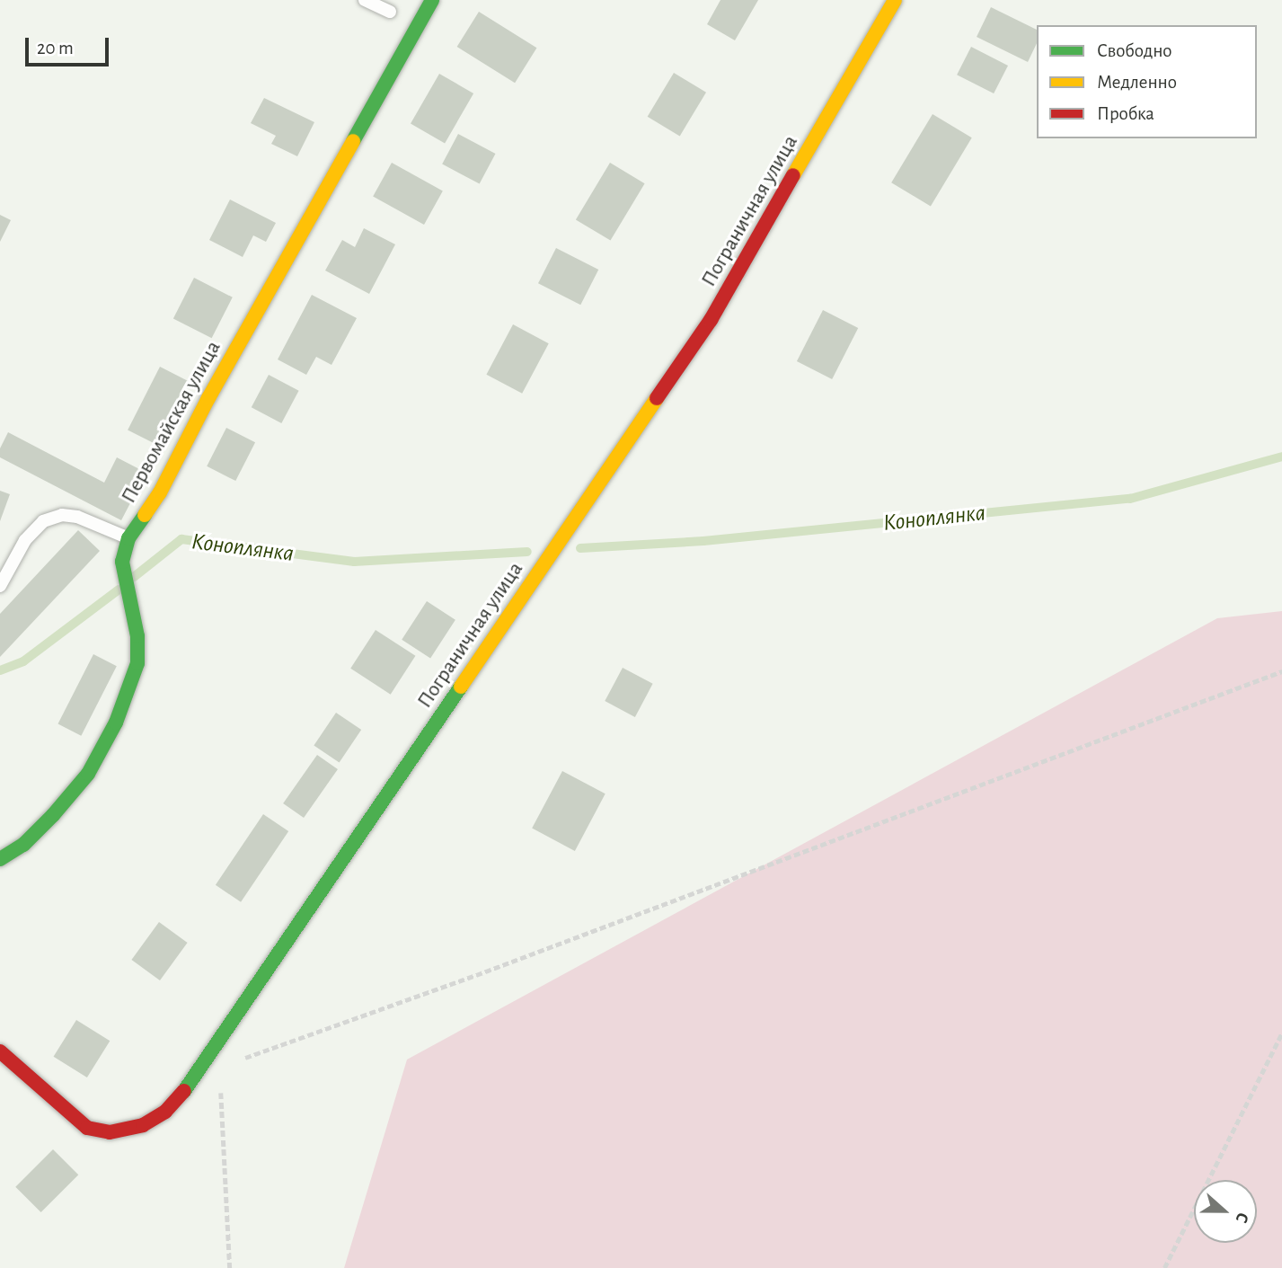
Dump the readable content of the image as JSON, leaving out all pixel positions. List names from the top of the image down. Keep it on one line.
{"streets":{"street":["Пограничная улица","Первомайская улица"]},"water":["Коноплянка"],"legend":["Свободно","Медленно","Пробка"],"scale_bar":"20 m","north":"right"}
